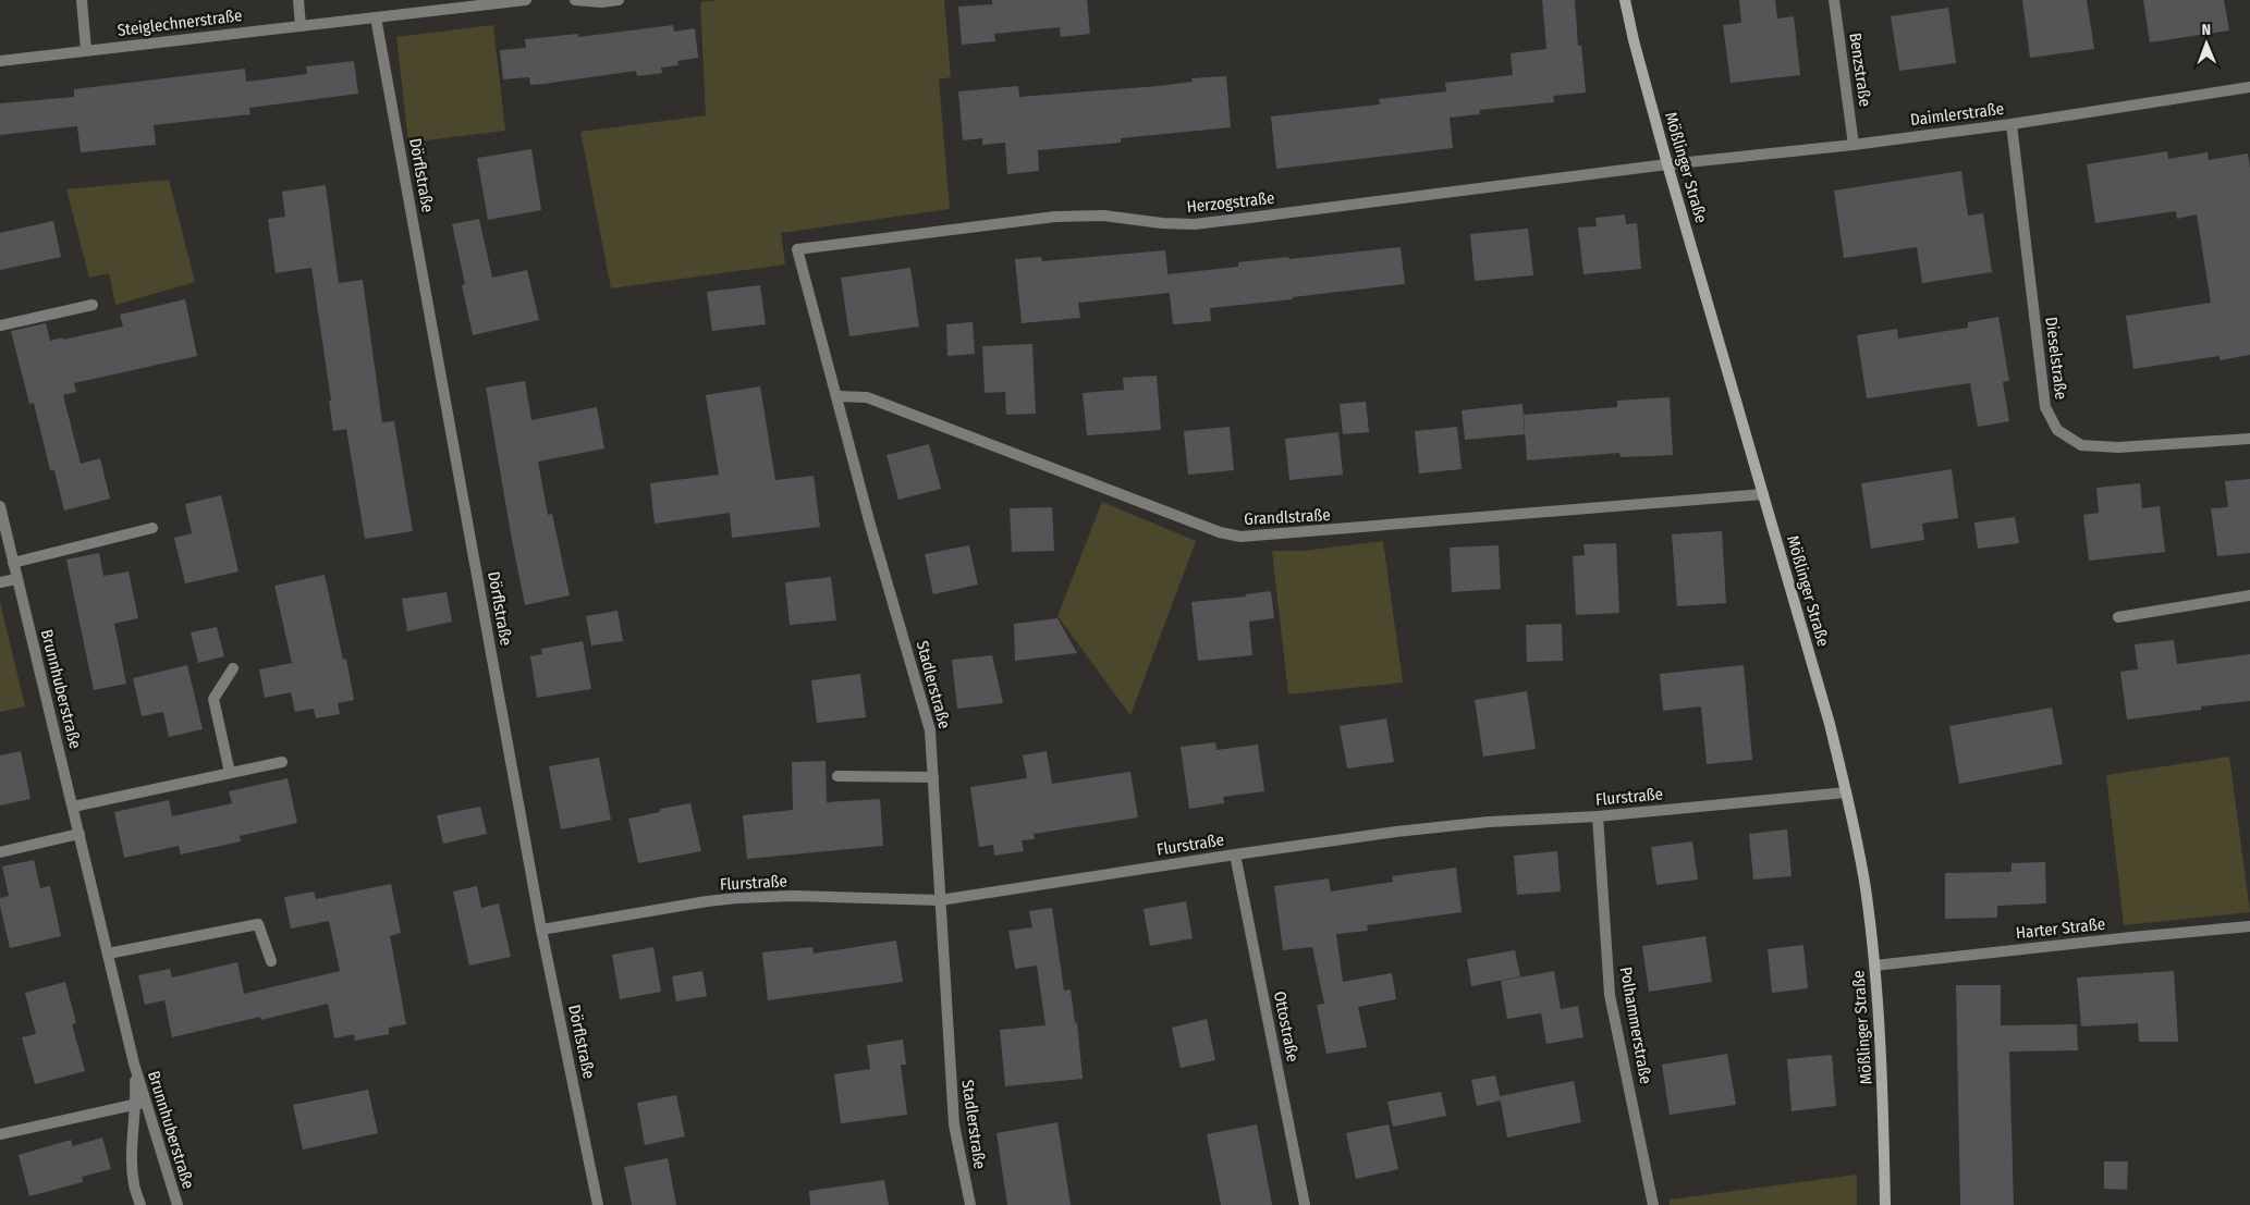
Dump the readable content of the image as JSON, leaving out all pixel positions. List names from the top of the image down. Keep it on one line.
{"streets":{"street":["Steiglechnerstraße","Benzstraße","Daimlerstraße","Mößlinger Straße","Dörflstraße","Herzogstraße","Dieselstraße","Grandlstraße","Stadlerstraße","Brunnhuberstraße","Flurstraße","Harter Straße","Polhammerstraße","Ottostraße"]},"crossings":[["Steiglechnerstraße","Dörflstraße"],["Benzstraße","Daimlerstraße"],["Daimlerstraße","Mößlinger Straße"],["Daimlerstraße","Herzogstraße"],["Daimlerstraße","Dieselstraße"],["Mößlinger Straße","Herzogstraße"],["Mößlinger Straße","Grandlstraße"],["Mößlinger Straße","Flurstraße"],["Mößlinger Straße","Harter Straße"],["Dörflstraße","Flurstraße"],["Herzogstraße","Stadlerstraße"],["Grandlstraße","Stadlerstraße"],["Stadlerstraße","Flurstraße"],["Flurstraße","Polhammerstraße"],["Flurstraße","Ottostraße"]],"north":"top"}
